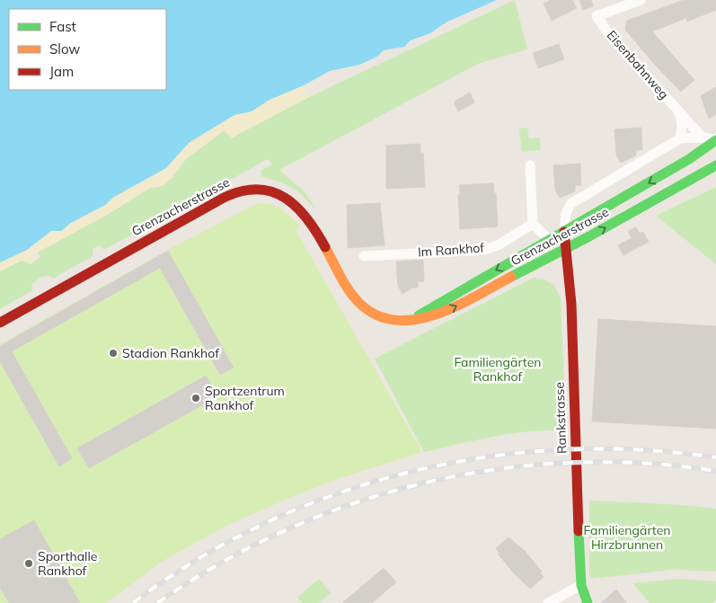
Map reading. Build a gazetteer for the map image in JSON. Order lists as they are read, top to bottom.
{
  "streets": {
    "main road": ["Grenzacherstrasse", "Rankstrasse"],
    "street": ["Eisenbahnweg", "Im Rankhof"]
  },
  "crossings": [
    ["Eisenbahnweg", "Grenzacherstrasse"],
    ["Grenzacherstrasse", "Rankstrasse"]
  ],
  "parks": ["Familiengärten Rankhof", "Familiengärten Hirzbrunnen"],
  "places": ["Stadion Rankhof", "Sportzentrum Rankhof", "Sporthalle Rankhof"],
  "legend": ["Fast", "Slow", "Jam"]
}
